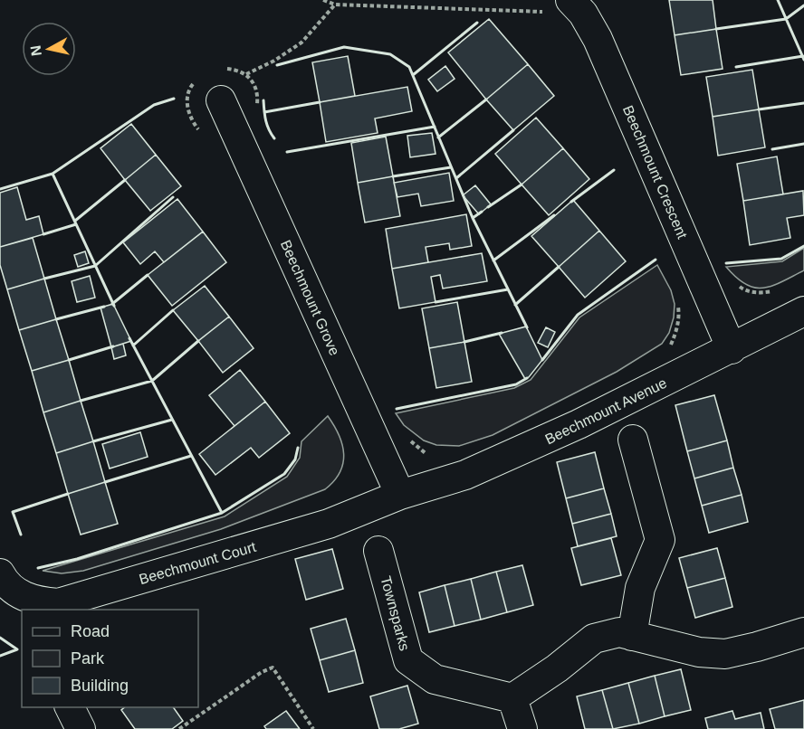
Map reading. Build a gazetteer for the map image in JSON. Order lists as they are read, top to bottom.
{
  "streets": {
    "street": [
      "Beechmount Crescent",
      "Beechmount Grove",
      "Beechmount Avenue",
      "Beechmount Court",
      "Townsparks"
    ]
  },
  "crossings": [
    ["Beechmount Crescent", "Beechmount Avenue"],
    ["Beechmount Grove", "Beechmount Avenue"],
    ["Beechmount Grove", "Beechmount Court"],
    ["Beechmount Avenue", "Beechmount Court"]
  ],
  "legend": ["Road", "Park", "Building"],
  "north": "left"
}
